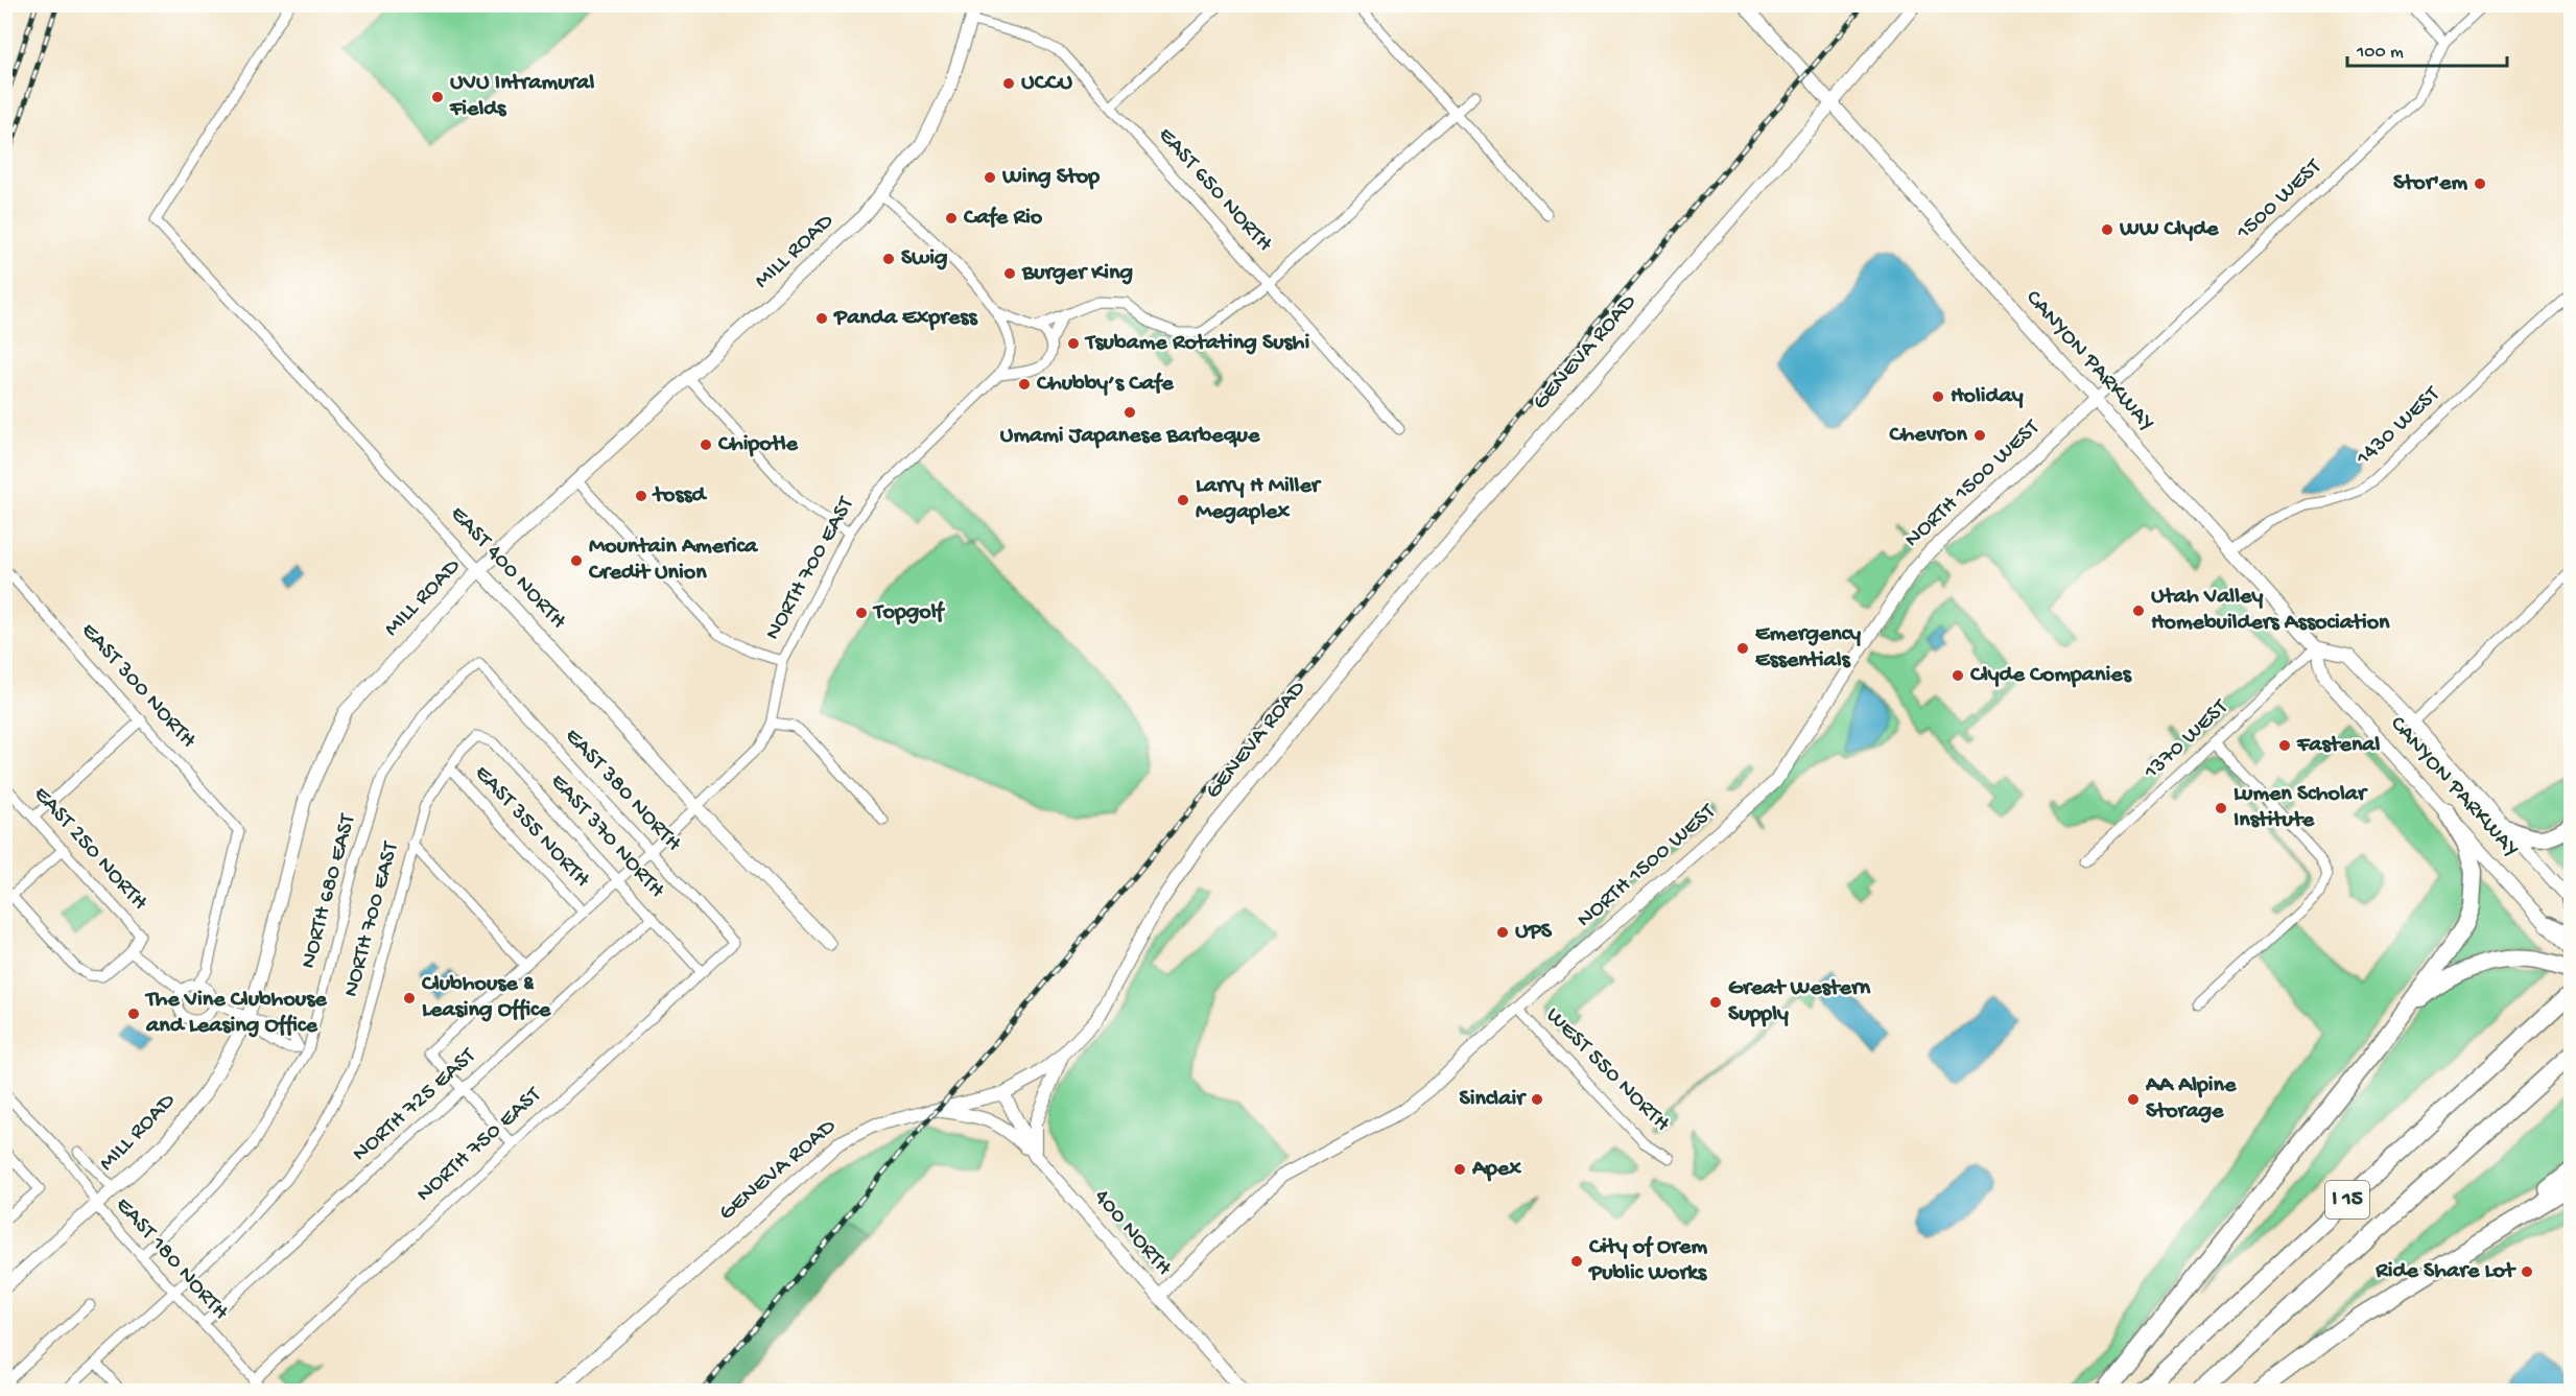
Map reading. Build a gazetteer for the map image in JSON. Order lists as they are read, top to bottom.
{
  "streets": {
    "highway": ["I 15"],
    "main road": [
      "MILL ROAD",
      "GENEVA ROAD",
      "CANYON PARKWAY",
      "NORTH 1500 WEST",
      "EAST 400 NORTH",
      "400 NORTH"
    ],
    "street": [
      "EAST 650 NORTH",
      "1500 WEST",
      "1430 WEST",
      "NORTH 700 EAST",
      "EAST 300 NORTH",
      "1370 WEST",
      "EAST 380 NORTH",
      "EAST 355 NORTH",
      "EAST 370 NORTH",
      "EAST 250 NORTH",
      "NORTH 680 EAST",
      "WEST 550 NORTH",
      "NORTH 725 EAST",
      "NORTH 750 EAST",
      "EAST 180 NORTH"
    ]
  },
  "crossings": [
    ["EAST 650 NORTH", "MILL ROAD"],
    ["1500 WEST", "CANYON PARKWAY"],
    ["1500 WEST", "NORTH 1500 WEST"],
    ["MILL ROAD", "EAST 400 NORTH"],
    ["MILL ROAD", "EAST 180 NORTH"],
    ["GENEVA ROAD", "CANYON PARKWAY"],
    ["GENEVA ROAD", "400 NORTH"],
    ["CANYON PARKWAY", "1430 WEST"],
    ["CANYON PARKWAY", "NORTH 1500 WEST"],
    ["CANYON PARKWAY", "1370 WEST"],
    ["NORTH 1500 WEST", "WEST 550 NORTH"],
    ["NORTH 1500 WEST", "400 NORTH"],
    ["EAST 400 NORTH", "NORTH 700 EAST"],
    ["NORTH 700 EAST", "EAST 380 NORTH"],
    ["NORTH 700 EAST", "EAST 355 NORTH"],
    ["NORTH 700 EAST", "EAST 370 NORTH"],
    ["NORTH 700 EAST", "NORTH 725 EAST"],
    ["NORTH 700 EAST", "EAST 180 NORTH"],
    ["EAST 380 NORTH", "NORTH 680 EAST"],
    ["EAST 380 NORTH", "NORTH 750 EAST"],
    ["EAST 370 NORTH", "NORTH 725 EAST"],
    ["EAST 370 NORTH", "NORTH 750 EAST"],
    ["NORTH 680 EAST", "EAST 180 NORTH"],
    ["NORTH 725 EAST", "EAST 180 NORTH"],
    ["NORTH 750 EAST", "EAST 180 NORTH"]
  ],
  "places": [
    "UCCU",
    "UVU Intramural Fields",
    "Wing Stop",
    "Stor'em",
    "Cafe Rio",
    "WW Clyde",
    "Swig",
    "Burger King",
    "Panda Express",
    "Tsubame Rotating Sushi",
    "Chubby’s Cafe",
    "Holiday",
    "Umami Japanese Barbeque",
    "Chevron",
    "Chipotle",
    "tossd",
    "Larry H Miller Megaplex",
    "Mountain America Credit Union",
    "Utah Valley Homebuilders Association",
    "Topgolf",
    "Emergency Essentials",
    "Clyde Companies",
    "Fastenal",
    "Lumen Scholar Institute",
    "UPS",
    "Clubhouse & Leasing Office",
    "Great Western Supply",
    "The Vine Clubhouse and Leasing Office",
    "Sinclair",
    "AA Alpine Storage",
    "Apex",
    "City of Orem Public Works",
    "Ride Share Lot"
  ],
  "scale_bar": "100 m"
}
